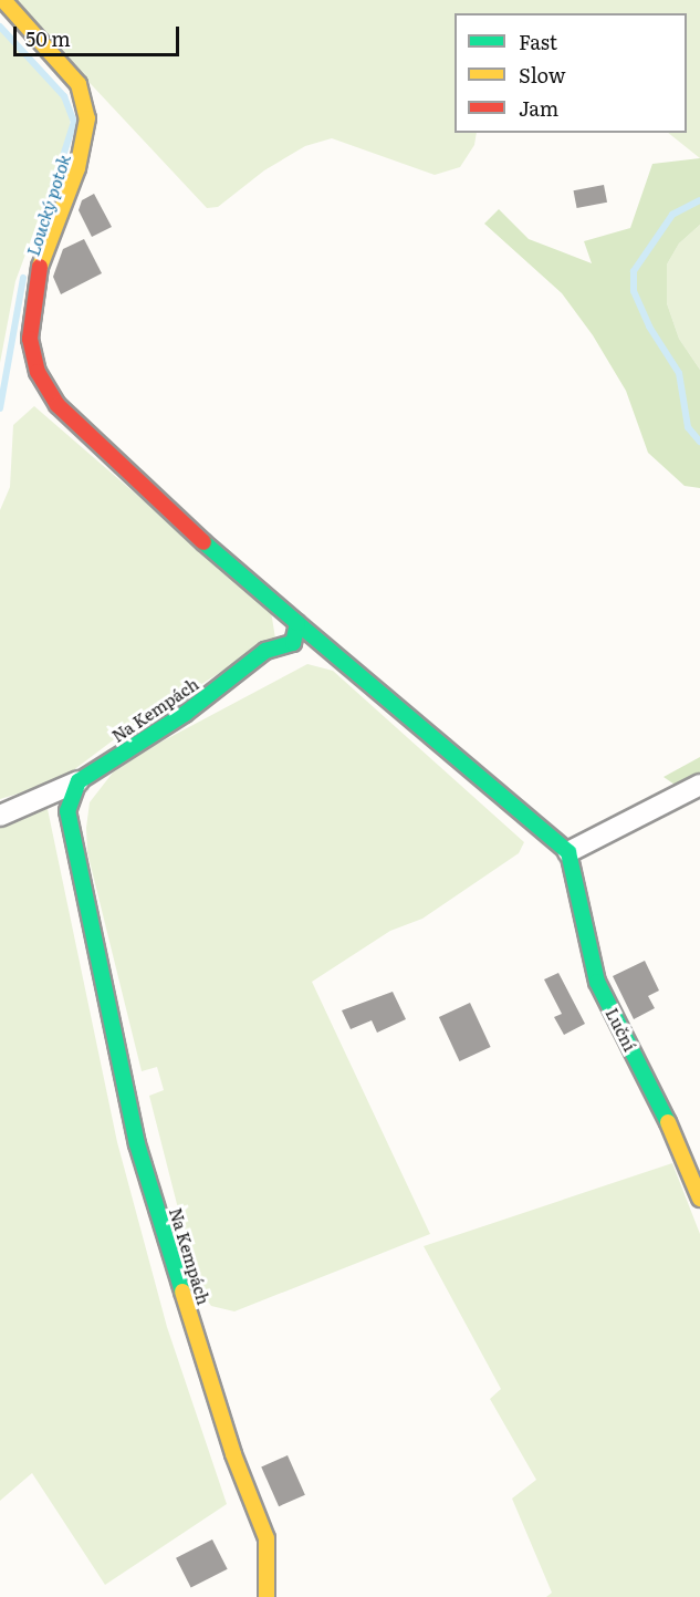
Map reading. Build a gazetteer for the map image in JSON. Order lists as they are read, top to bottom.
{
  "streets": {
    "street": ["Na Kempách", "Luční"]
  },
  "water": ["Loucký potok"],
  "legend": ["Fast", "Slow", "Jam"],
  "scale_bar": "50 m"
}
